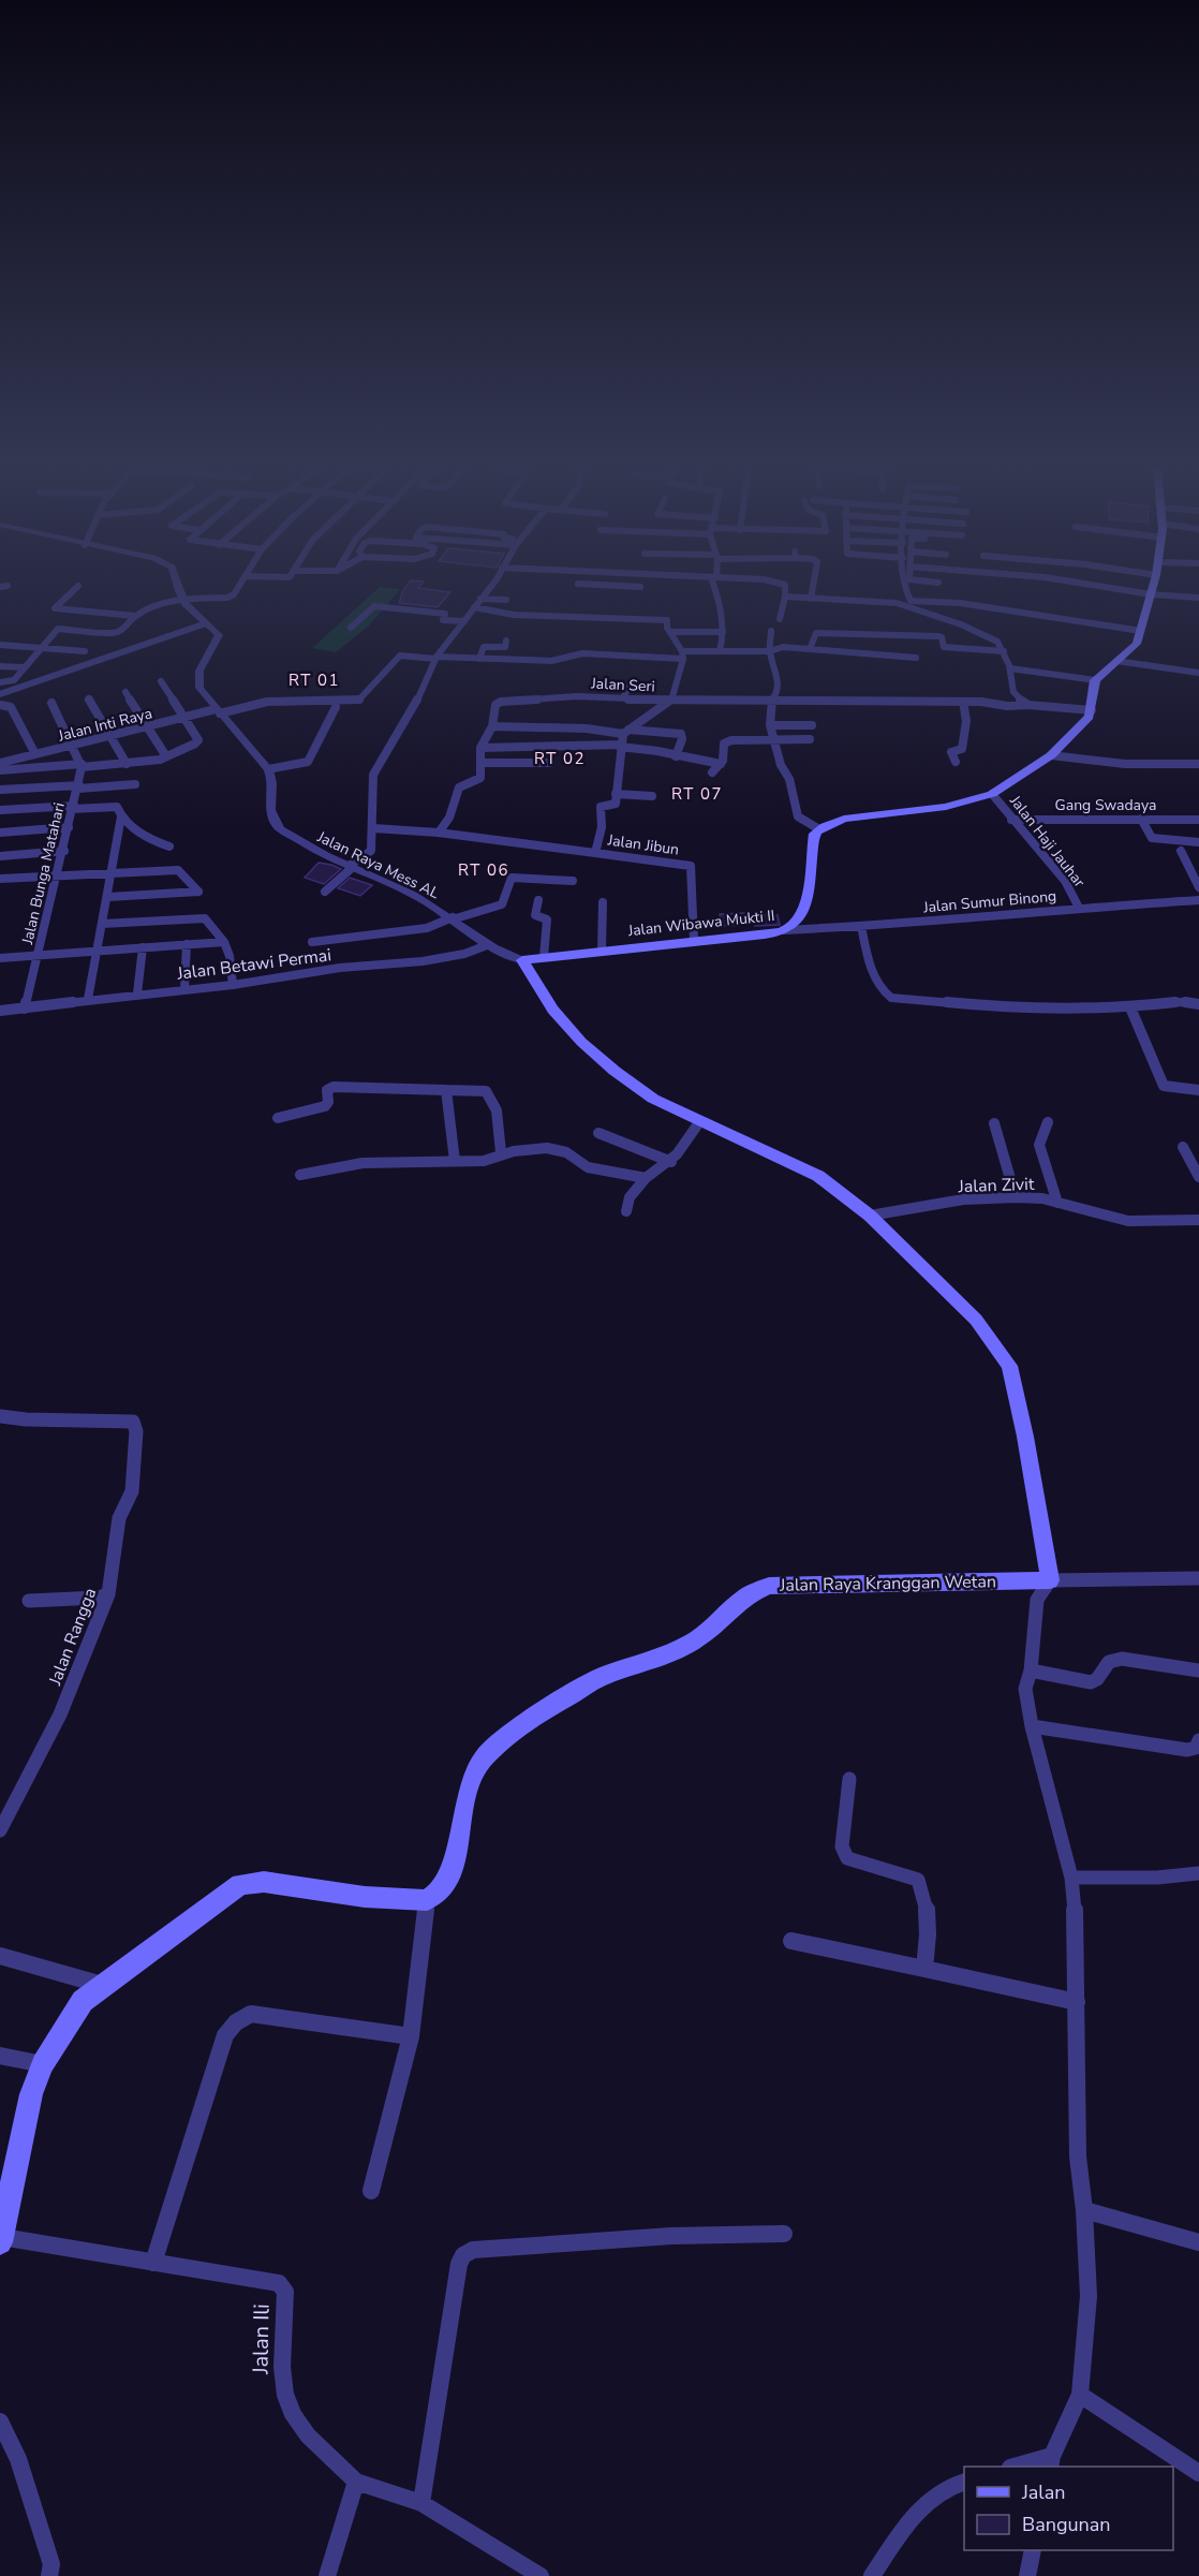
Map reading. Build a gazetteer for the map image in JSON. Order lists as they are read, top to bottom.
{
  "streets": {
    "main road": ["Jalan Wibawa Mukti II", "Jalan Raya Kranggan Wetan"],
    "street": [
      "Jalan Seri",
      "Jalan Inti Raya",
      "Gang Swadaya",
      "Jalan Haji Jauhar",
      "Jalan Jibun",
      "Jalan Raya Mess AL",
      "Jalan Bunga Matahari",
      "Jalan Sumur Binong",
      "Jalan Betawi Permai",
      "Jalan Zivit",
      "Jalan Rangga",
      "Jalan Ili"
    ]
  },
  "crossings": [
    ["Gang Swadaya", "Jalan Haji Jauhar"],
    ["Jalan Haji Jauhar", "Jalan Sumur Binong"],
    ["Jalan Jibun", "Jalan Wibawa Mukti II"],
    ["Jalan Raya Mess AL", "Jalan Wibawa Mukti II"],
    ["Jalan Raya Mess AL", "Jalan Betawi Permai"],
    ["Jalan Bunga Matahari", "Jalan Betawi Permai"],
    ["Jalan Sumur Binong", "Jalan Wibawa Mukti II"]
  ],
  "districts": [
    "RT 01",
    "RT 02",
    "RT 07",
    "RT 06"
  ],
  "legend": ["Jalan", "Bangunan"]
}
